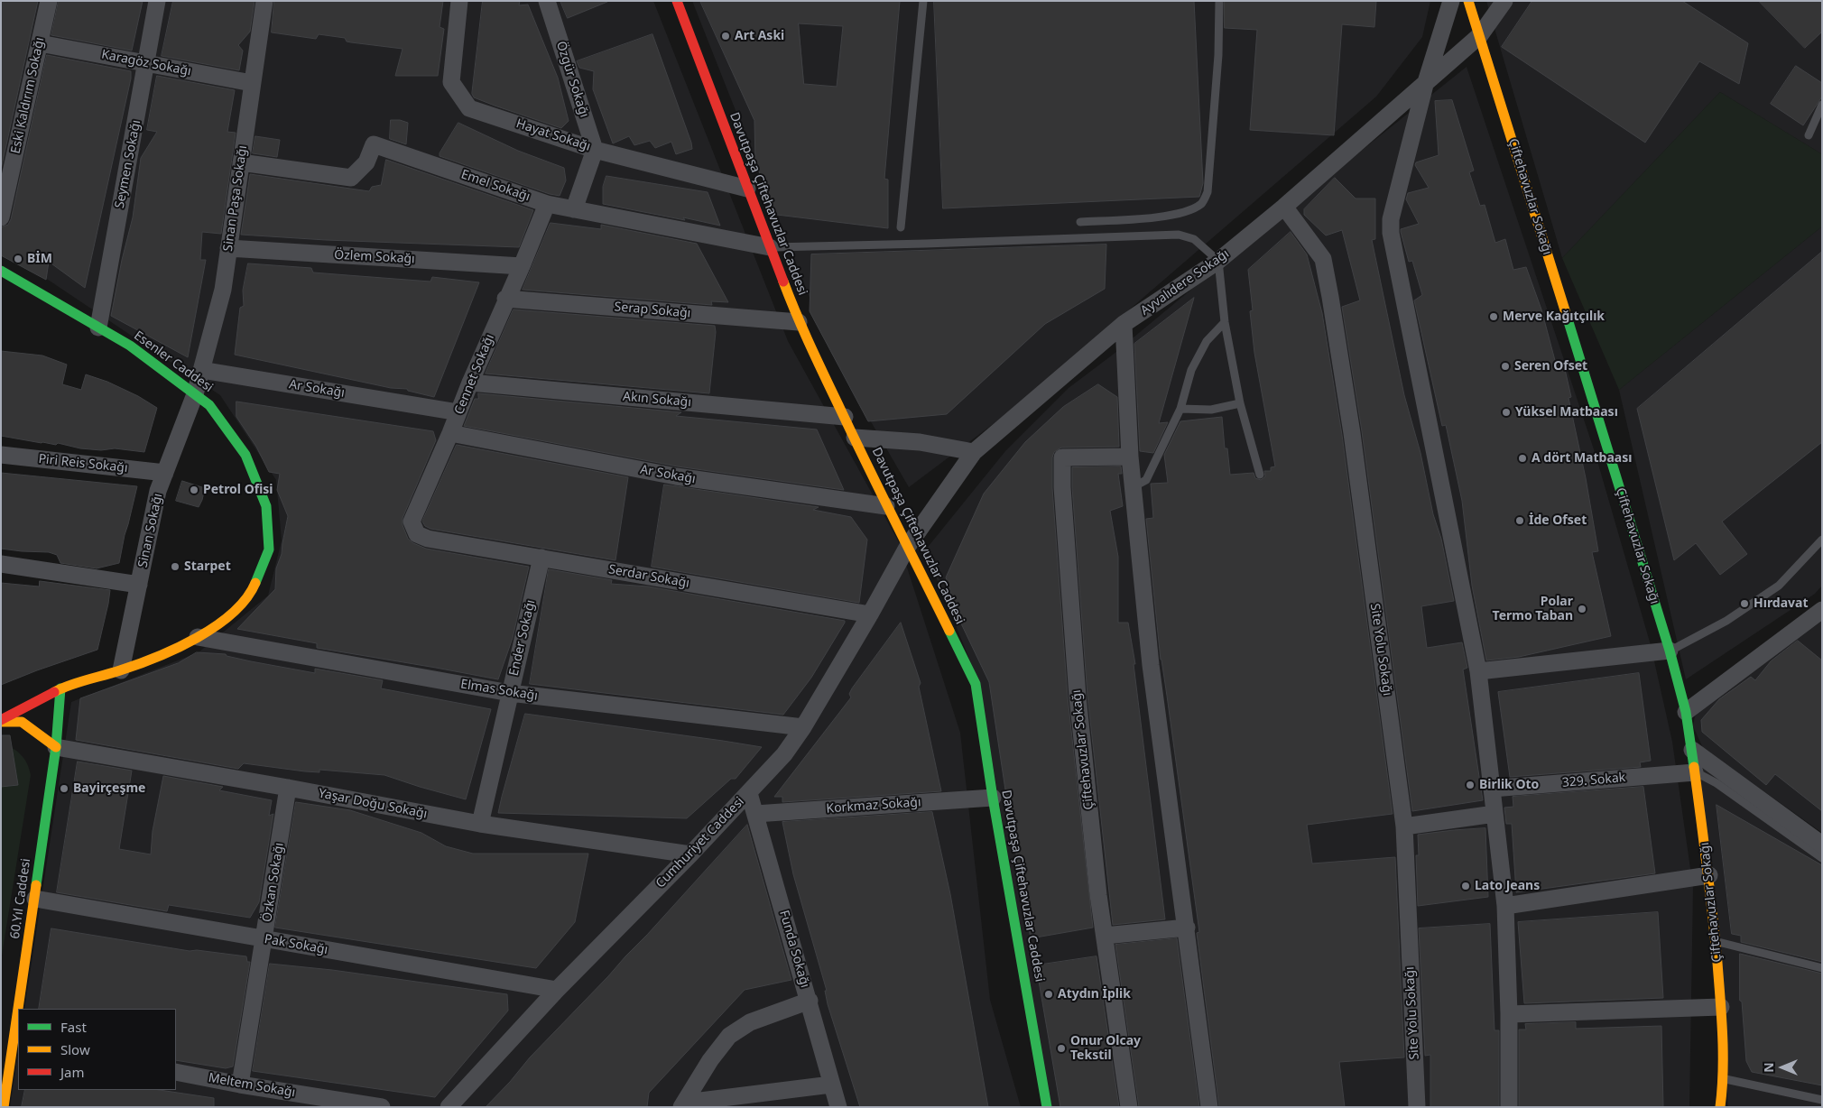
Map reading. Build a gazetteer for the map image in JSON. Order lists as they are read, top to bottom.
{
  "streets": {
    "main road": [
      "Çiftehavuzlar Sokağı",
      "Davutpaşa Çiftehavuzlar Caddesi",
      "Esenler Caddesi",
      "60.Yıl Caddesi"
    ],
    "street": [
      "Karagöz Sokağı",
      "Özgür Sokağı",
      "Eski Kaldırım Sokağı",
      "Hayat Sokağı",
      "Seymen Sokağı",
      "Emel Sokağı",
      "Sinan Paşa Sokağı",
      "Özlem Sokağı",
      "Ayvalıdere Sokağı",
      "Serap Sokağı",
      "Cennet Sokağı",
      "Ar Sokağı",
      "Akın Sokağı",
      "Piri Reis Sokağı",
      "Sinan Sokağı",
      "Serdar Sokağı",
      "Ender Sokağı",
      "Site Yolu Sokağı",
      "Elmas Sokağı",
      "329. Sokak",
      "Yaşar Doğu Sokağı",
      "Korkmaz Sokağı",
      "Cumhuriyet Caddesi",
      "Özkan Sokağı",
      "Pak Sokağı",
      "Funda Sokağı",
      "Meltem Sokağı"
    ]
  },
  "crossings": [
    ["Karagöz Sokağı", "Eski Kaldırım Sokağı"],
    ["Karagöz Sokağı", "Seymen Sokağı"],
    ["Karagöz Sokağı", "Sinan Paşa Sokağı"],
    ["Özgür Sokağı", "Hayat Sokağı"],
    ["Hayat Sokağı", "Davutpaşa Çiftehavuzlar Caddesi"],
    ["Seymen Sokağı", "Esenler Caddesi"],
    ["Emel Sokağı", "Sinan Paşa Sokağı"],
    ["Emel Sokağı", "Davutpaşa Çiftehavuzlar Caddesi"],
    ["Emel Sokağı", "Cennet Sokağı"],
    ["Çiftehavuzlar Sokağı", "Ayvalıdere Sokağı"],
    ["Çiftehavuzlar Sokağı", "329. Sokak"],
    ["Sinan Paşa Sokağı", "Özlem Sokağı"],
    ["Sinan Paşa Sokağı", "Esenler Caddesi"],
    ["Sinan Paşa Sokağı", "Ar Sokağı"],
    ["Sinan Paşa Sokağı", "Sinan Sokağı"],
    ["Davutpaşa Çiftehavuzlar Caddesi", "Ayvalıdere Sokağı"],
    ["Davutpaşa Çiftehavuzlar Caddesi", "Serap Sokağı"],
    ["Davutpaşa Çiftehavuzlar Caddesi", "Ar Sokağı"],
    ["Davutpaşa Çiftehavuzlar Caddesi", "Akın Sokağı"],
    ["Davutpaşa Çiftehavuzlar Caddesi", "Korkmaz Sokağı"],
    ["Davutpaşa Çiftehavuzlar Caddesi", "Cumhuriyet Caddesi"],
    ["Özlem Sokağı", "Cennet Sokağı"],
    ["Ayvalıdere Sokağı", "Site Yolu Sokağı"],
    ["Ayvalıdere Sokağı", "Cumhuriyet Caddesi"],
    ["Serap Sokağı", "Cennet Sokağı"],
    ["Esenler Caddesi", "Sinan Sokağı"],
    ["Esenler Caddesi", "Elmas Sokağı"],
    ["Esenler Caddesi", "60.Yıl Caddesi"],
    ["Cennet Sokağı", "Ar Sokağı"],
    ["Cennet Sokağı", "Akın Sokağı"],
    ["Cennet Sokağı", "Serdar Sokağı"],
    ["Piri Reis Sokağı", "Sinan Sokağı"],
    ["Serdar Sokağı", "Ender Sokağı"],
    ["Serdar Sokağı", "Cumhuriyet Caddesi"],
    ["Ender Sokağı", "Elmas Sokağı"],
    ["Ender Sokağı", "Yaşar Doğu Sokağı"],
    ["Elmas Sokağı", "Cumhuriyet Caddesi"],
    ["Yaşar Doğu Sokağı", "Cumhuriyet Caddesi"],
    ["Yaşar Doğu Sokağı", "Özkan Sokağı"],
    ["Yaşar Doğu Sokağı", "60.Yıl Caddesi"],
    ["Korkmaz Sokağı", "Funda Sokağı"],
    ["Cumhuriyet Caddesi", "Pak Sokağı"],
    ["Cumhuriyet Caddesi", "Funda Sokağı"],
    ["Özkan Sokağı", "Pak Sokağı"],
    ["Özkan Sokağı", "Meltem Sokağı"],
    ["60.Yıl Caddesi", "Pak Sokağı"]
  ],
  "places": [
    "Art Aski",
    "BİM",
    "Merve Kağıtçılık",
    "Seren Ofset",
    "Yüksel Matbaası",
    "A dört Matbaası",
    "Petrol Ofisi",
    "İde Ofset",
    "Starpet",
    "Hırdavat",
    "Polar Termo Taban",
    "Birlik Oto",
    "Bayirçeşme",
    "Lato Jeans",
    "Atydın İplik",
    "Onur Olcay Tekstil"
  ],
  "legend": ["Fast", "Slow", "Jam"],
  "north": "left"
}
